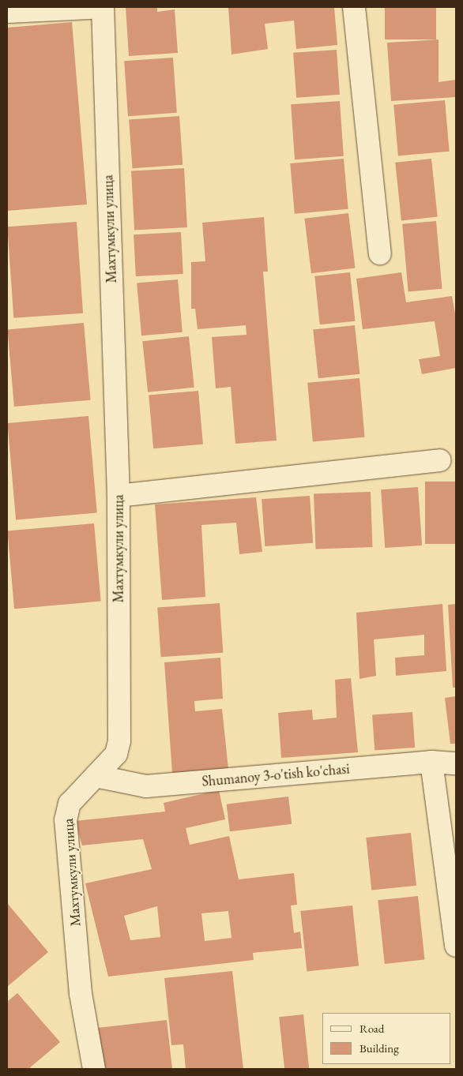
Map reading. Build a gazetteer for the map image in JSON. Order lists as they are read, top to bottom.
{
  "streets": {
    "street": ["Махтумкули улица", "Shumanoy 3-o'tish ko'chasi"]
  },
  "crossings": [
    ["Махтумкули улица", "Shumanoy 3-o'tish ko'chasi"]
  ],
  "legend": ["Road", "Building"]
}
